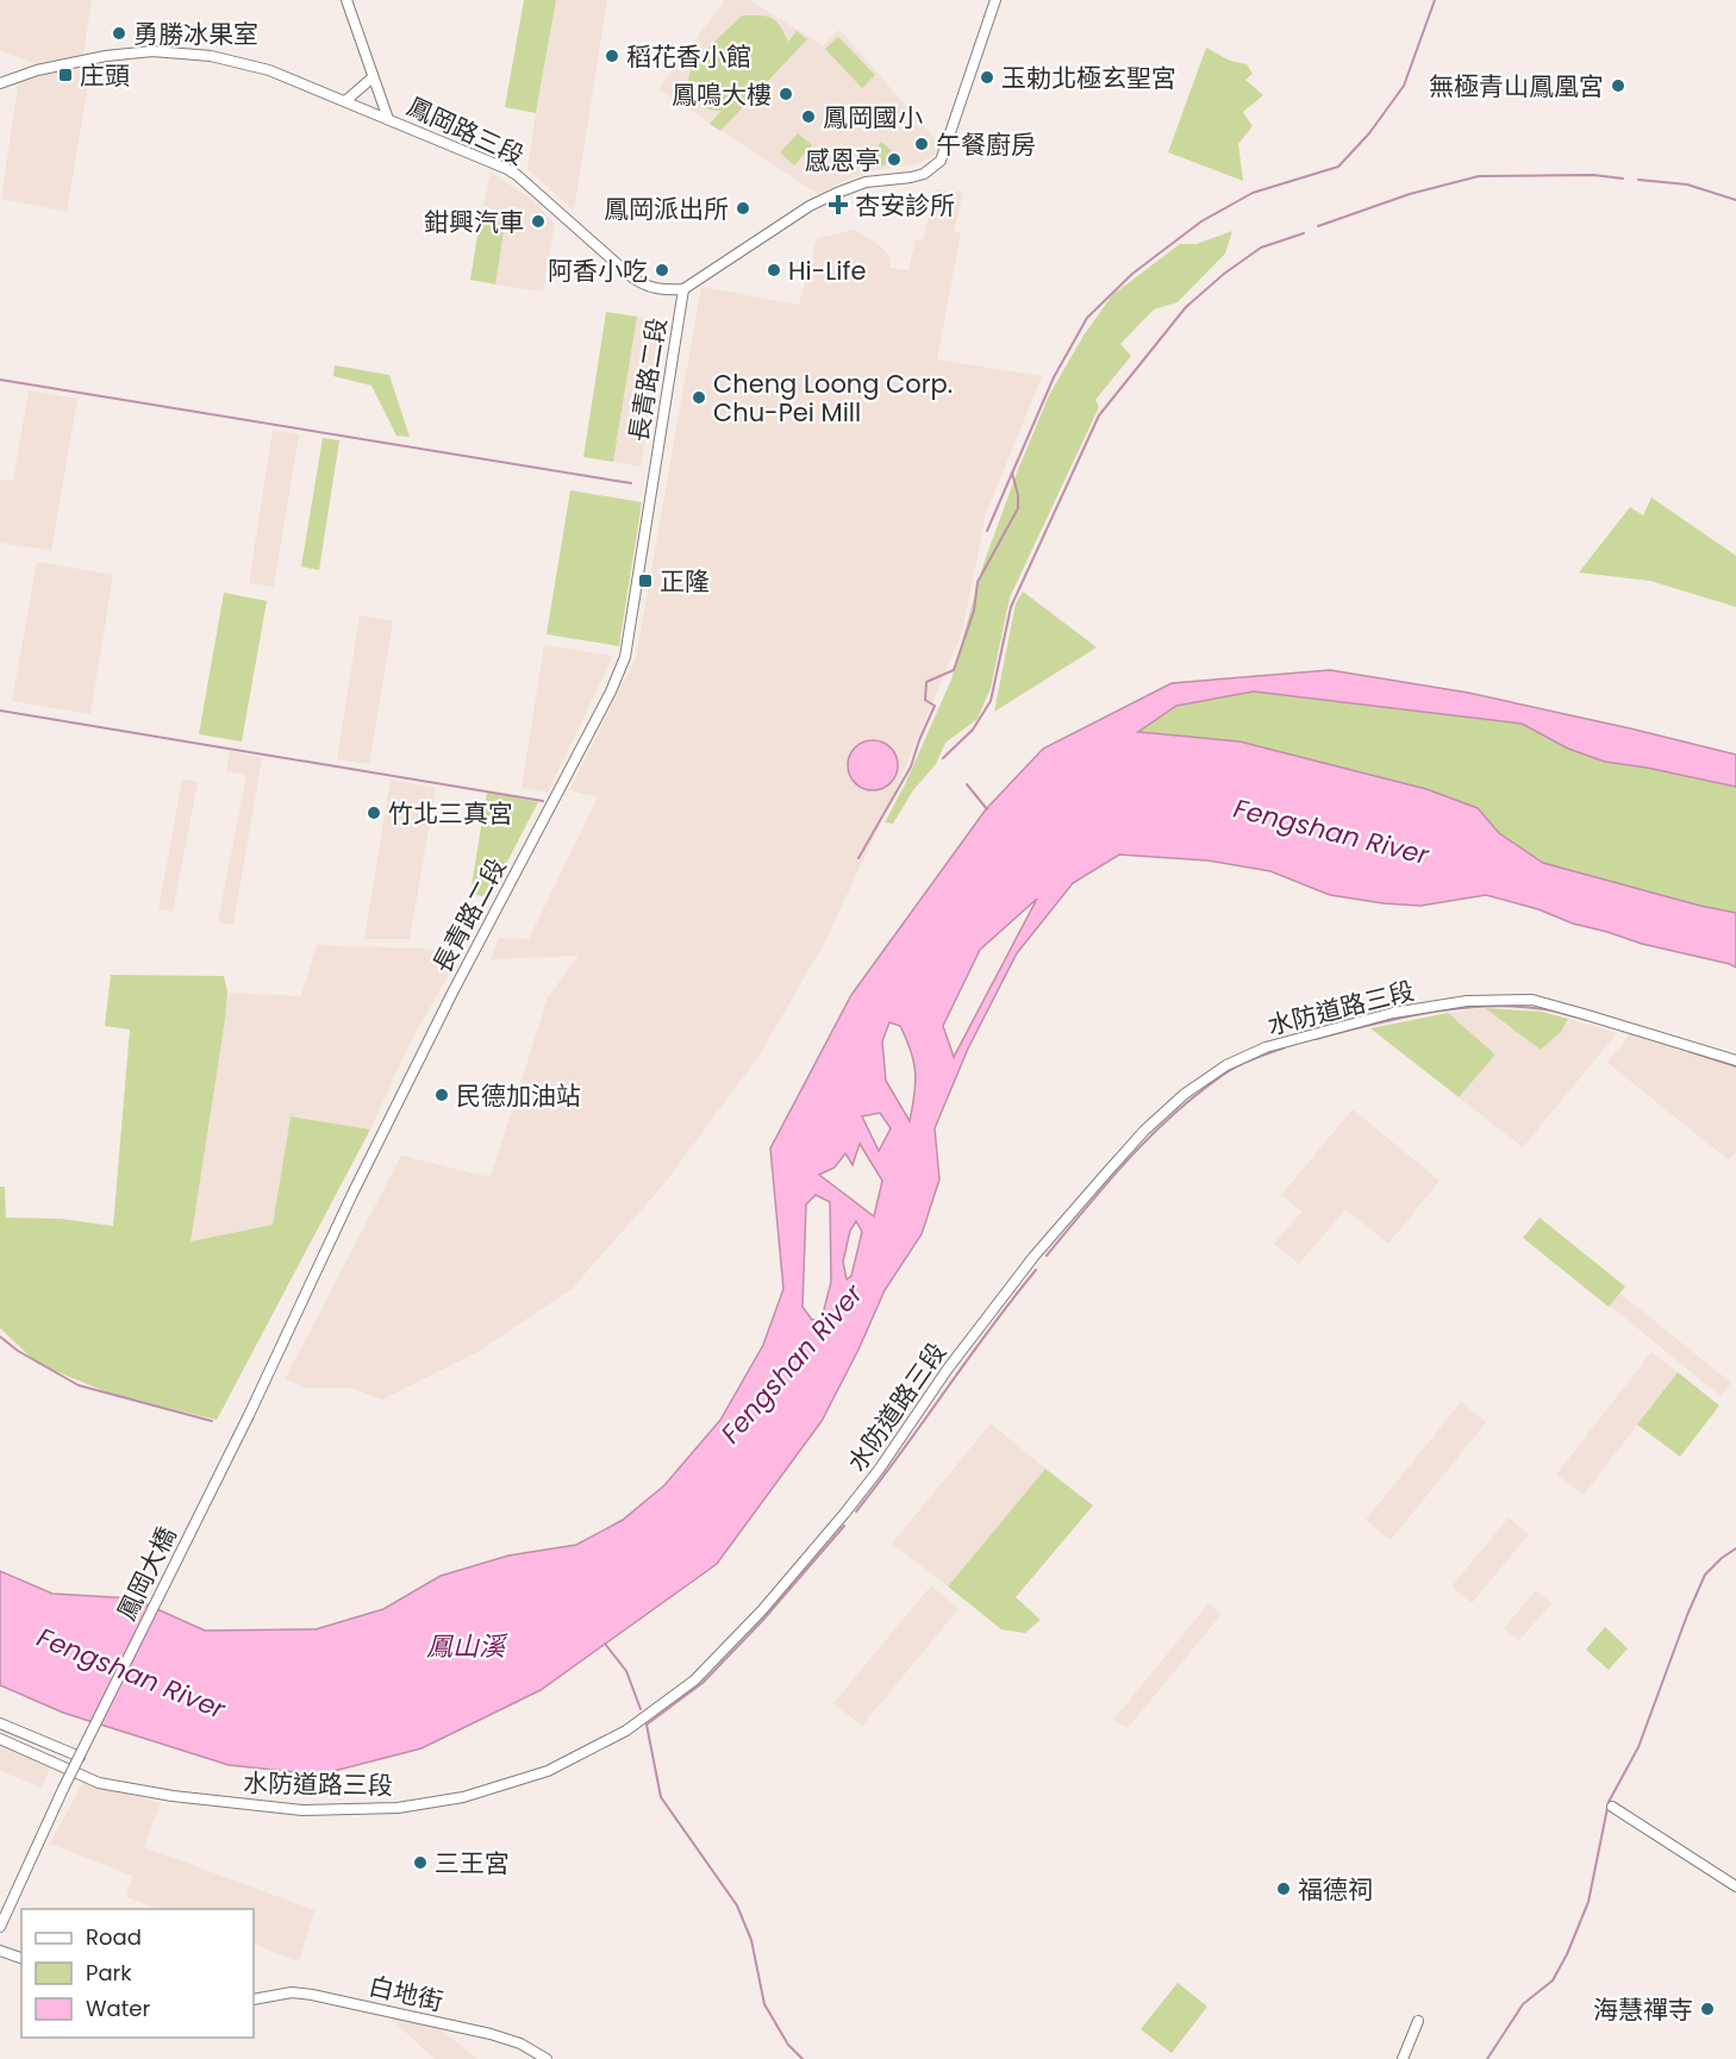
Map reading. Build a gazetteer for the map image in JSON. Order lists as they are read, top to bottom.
{
  "streets": {
    "street": [
      "鳳岡路三段",
      "長青路二段",
      "水防道路三段",
      "鳳岡大橋",
      "白地街"
    ]
  },
  "crossings": [
    ["鳳岡路三段", "長青路二段"],
    ["長青路二段", "鳳岡大橋"]
  ],
  "water": ["Fengshan River", "鳳山溪"],
  "places": {
    "other": [
      "勇勝冰果室",
      "稻花香小館",
      "玉勅北極玄聖宮",
      "無極青山鳳凰宮",
      "鳳鳴大樓",
      "鳳岡國小",
      "午餐廚房",
      "感恩亭",
      "鳳岡派出所",
      "鉗興汽車",
      "阿香小吃",
      "Hi-Life",
      "Cheng Loong Corp. Chu-Pei Mill",
      "竹北三真宮",
      "民德加油站",
      "三王宮",
      "福德祠",
      "海慧禪寺"
    ],
    "transit": ["庄頭", "正隆"],
    "health": ["杏安診所"]
  },
  "legend": ["Road", "Park", "Water"]
}
